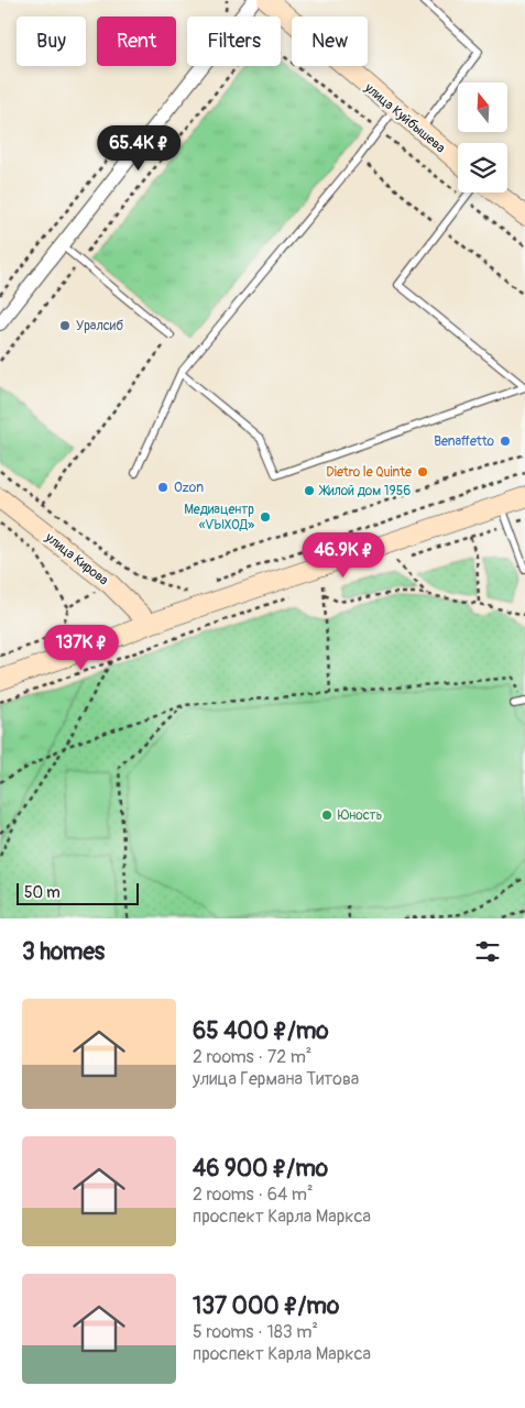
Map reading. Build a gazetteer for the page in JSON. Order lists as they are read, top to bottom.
{
  "streets": {
    "main road": ["улица Куйбышева", "улица Кирова"]
  },
  "places": [
    "Уралсиб",
    "Benaffetto",
    "Dietro le Quinte",
    "Ozon",
    "Жилой дом 1956",
    "Медиацентр «ѴЫХОД»",
    "Юность"
  ],
  "scale_bar": "50 m",
  "north": "top",
  "page": {
    "chip": [
      "Buy",
      "Rent",
      "Filters",
      "New"
    ],
    "price": ["65.4K ₽", "46.9K ₽", "137K ₽"],
    "scale": "50 m",
    "heading": "3 homes",
    "list": [
      {
        "name": "65 400 ₽/mo",
        "note": "2 rooms · 72 m² · улица Германа Титова"
      },
      {
        "name": "46 900 ₽/mo",
        "note": "2 rooms · 64 m² · проспект Карла Маркса"
      },
      {
        "name": "137 000 ₽/mo",
        "note": "5 rooms · 183 m² · проспект Карла Маркса"
      }
    ]
  }
}
